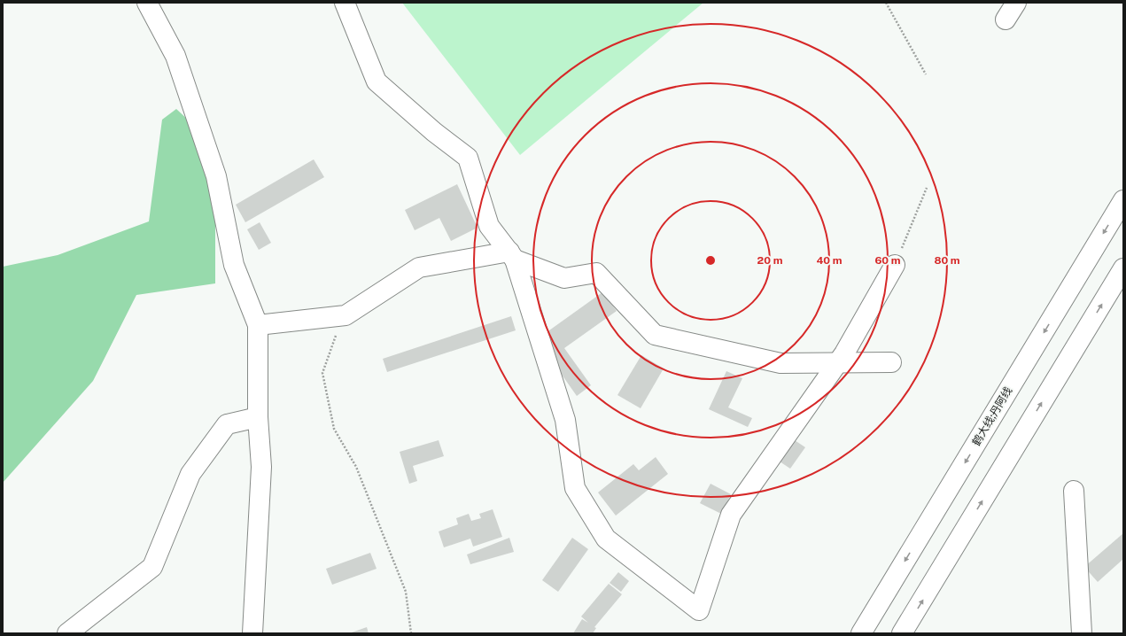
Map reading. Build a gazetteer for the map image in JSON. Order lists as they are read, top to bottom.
{
  "streets": {
    "main road": ["鹤大线;丹阿线"]
  },
  "rings": [
    "20 m",
    "40 m",
    "60 m",
    "80 m"
  ]
}
